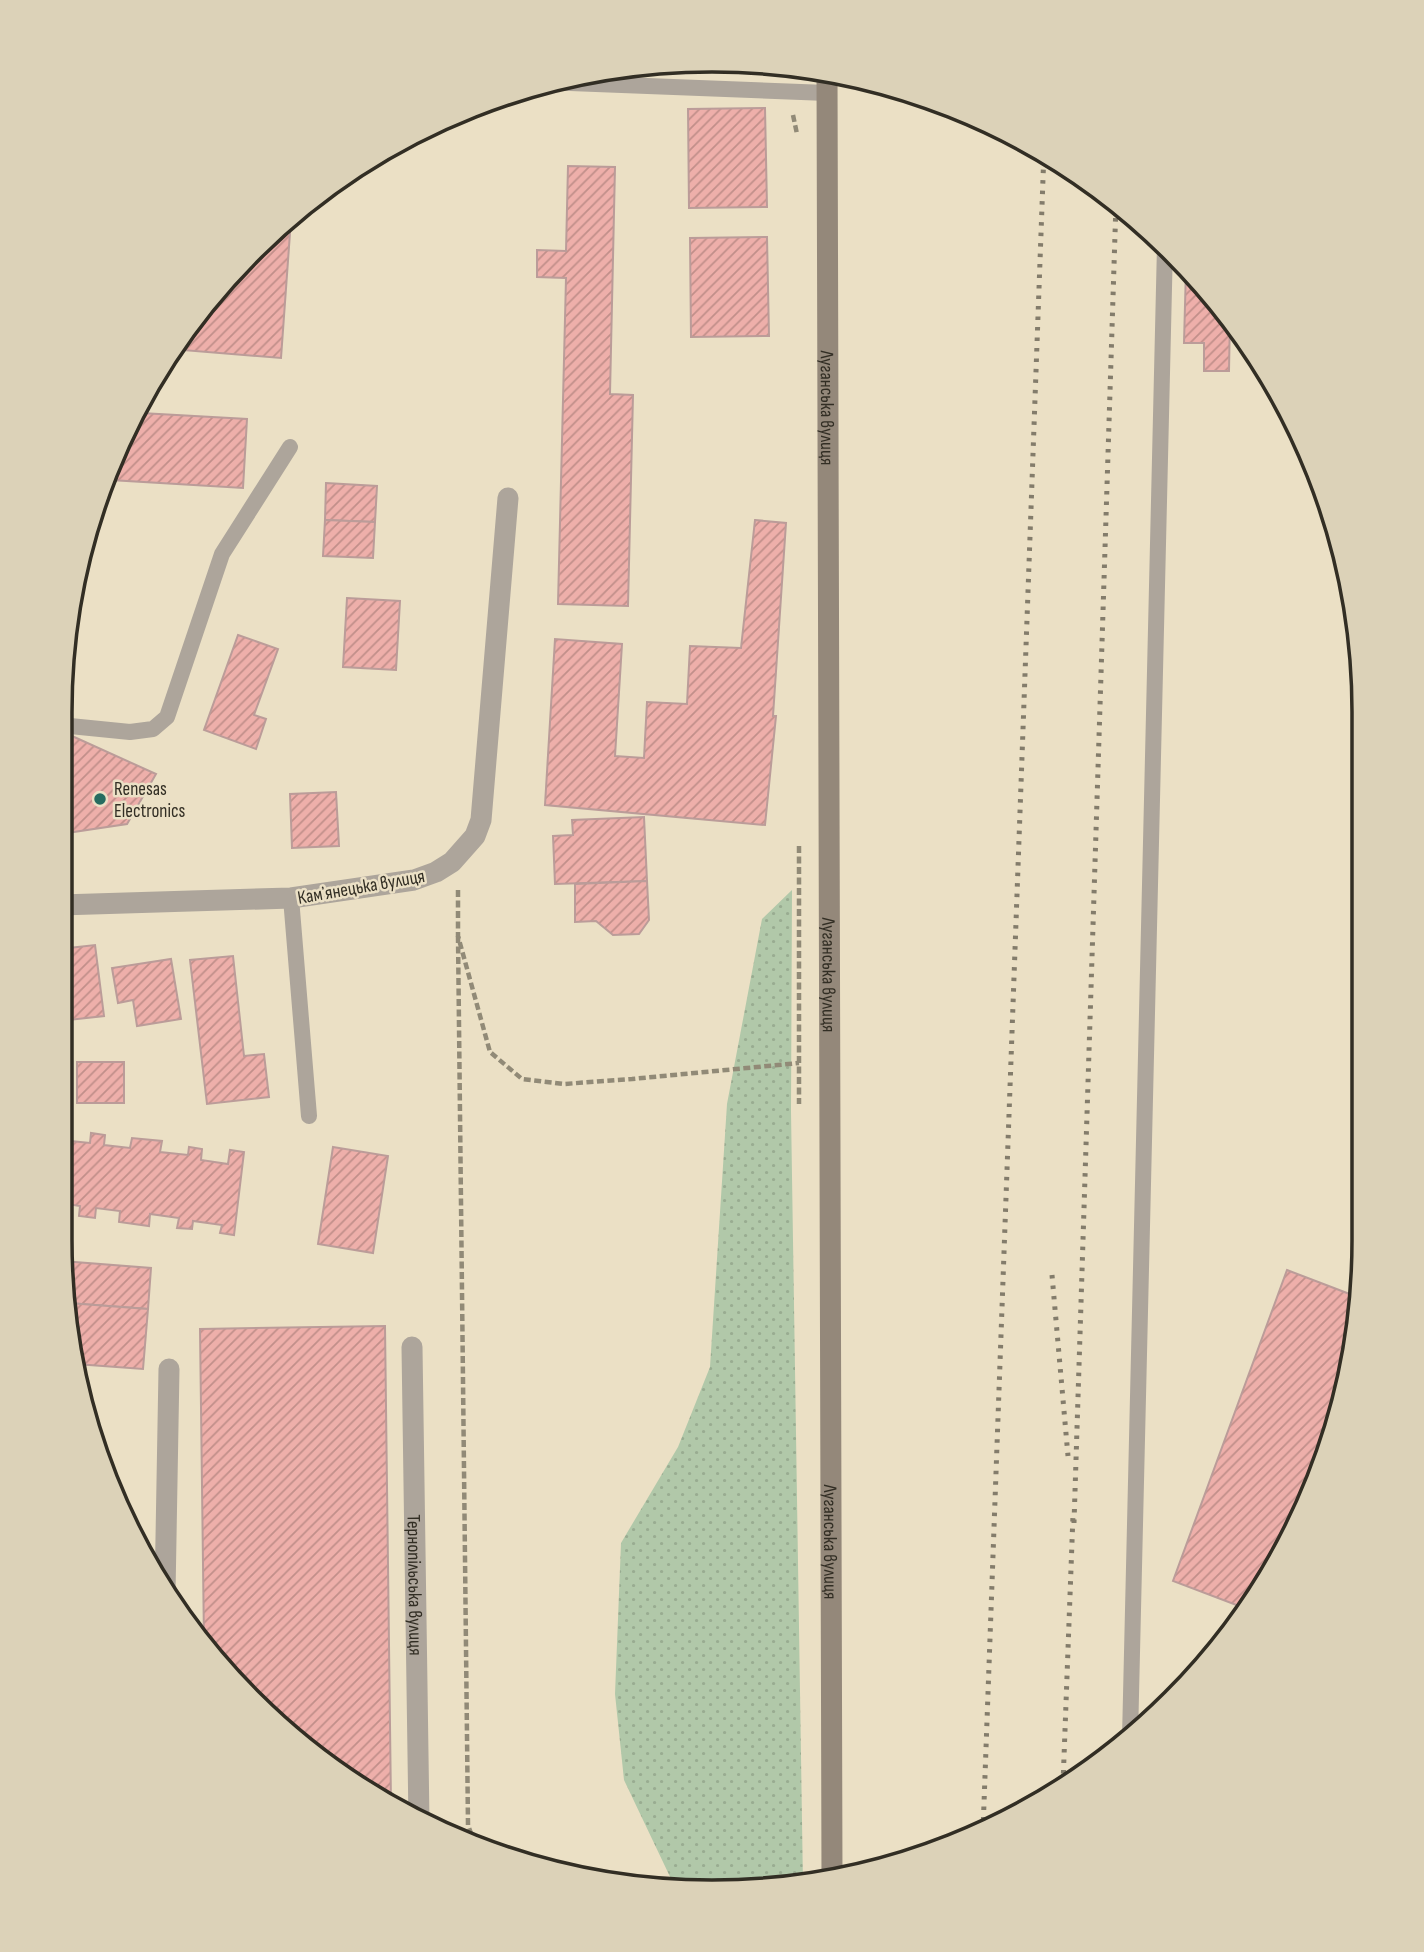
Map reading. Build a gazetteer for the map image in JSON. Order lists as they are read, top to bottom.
{
  "streets": {
    "main road": ["Луганська вулиця"],
    "street": ["Камʼянецька вулиця", "Тернопільська вулиця"]
  },
  "places": ["Renesas Electronics"]
}
